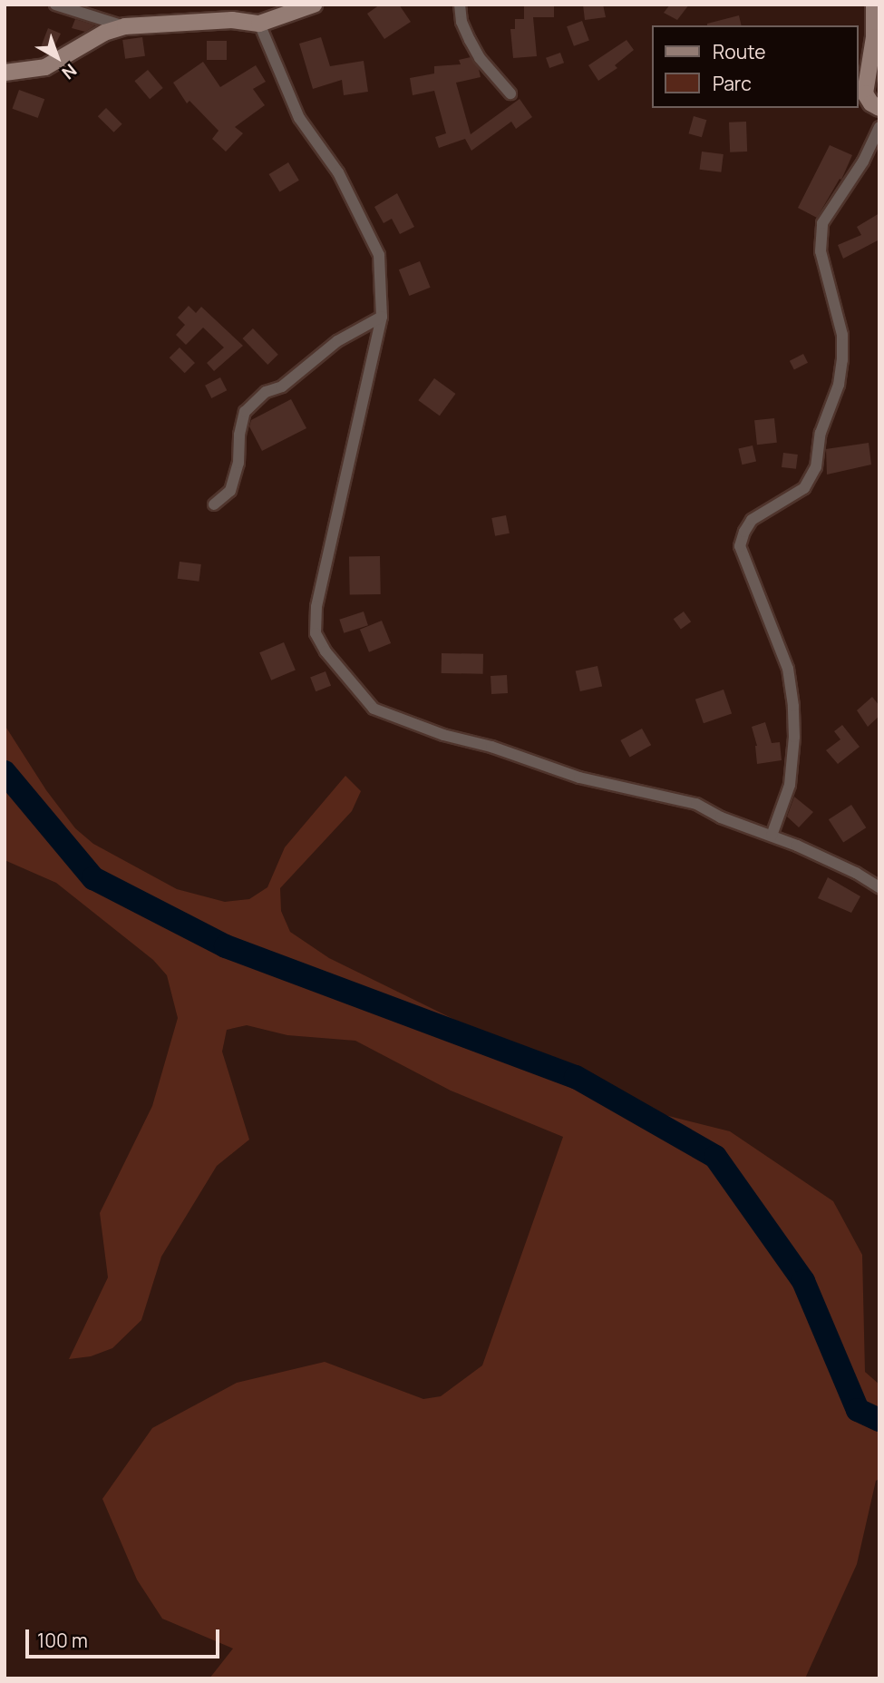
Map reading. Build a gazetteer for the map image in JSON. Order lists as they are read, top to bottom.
{
  "legend": ["Route", "Parc"],
  "scale_bar": "100 m",
  "north": "bottom right"
}
